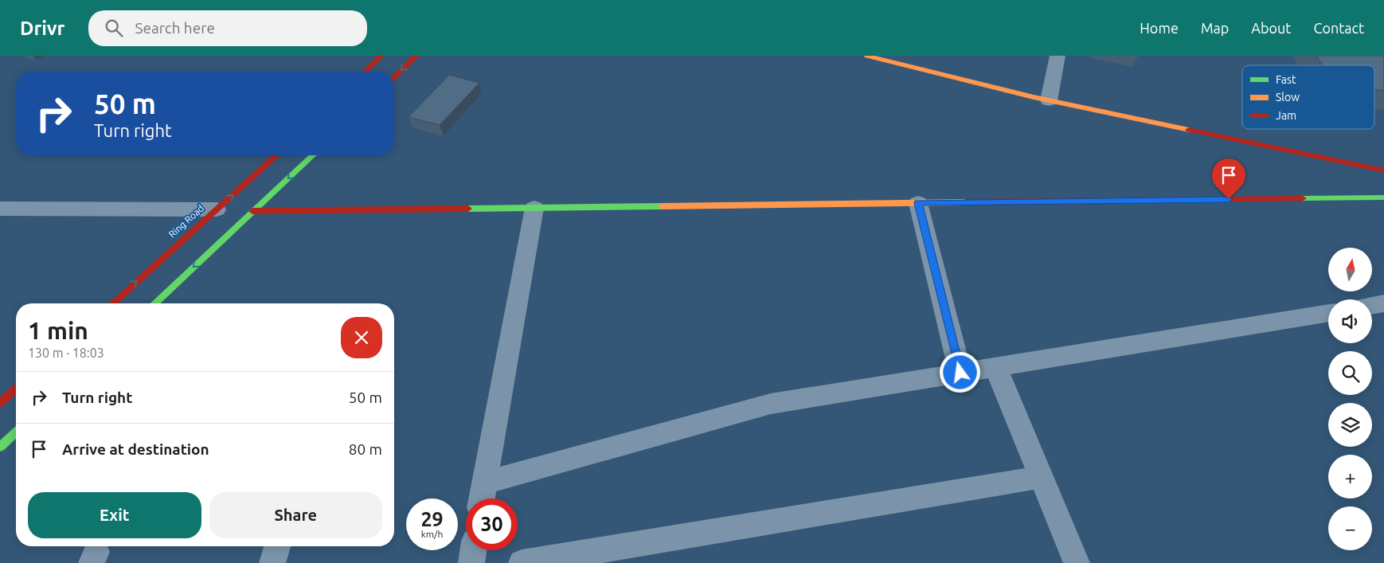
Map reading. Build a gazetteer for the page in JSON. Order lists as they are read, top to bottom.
{
  "streets": {
    "main road": ["Ring Road"]
  },
  "legend": ["Fast", "Slow", "Jam"],
  "north": "top",
  "page": {
    "header": "Drivr",
    "search": "Search here",
    "nav": [
      "Home",
      "Map",
      "About",
      "Contact"
    ],
    "turn": ["50 m", "Turn right"],
    "map_buttons": ["+", "−"],
    "heading": ["1 min", "130 m · 18:03"],
    "list": [
      {
        "name": "Turn right",
        "value": "50 m"
      },
      {
        "name": "Arrive at destination",
        "value": "80 m"
      }
    ],
    "buttons": ["Exit", "Share"],
    "speed": "29 km/h",
    "limit": "30"
  }
}
